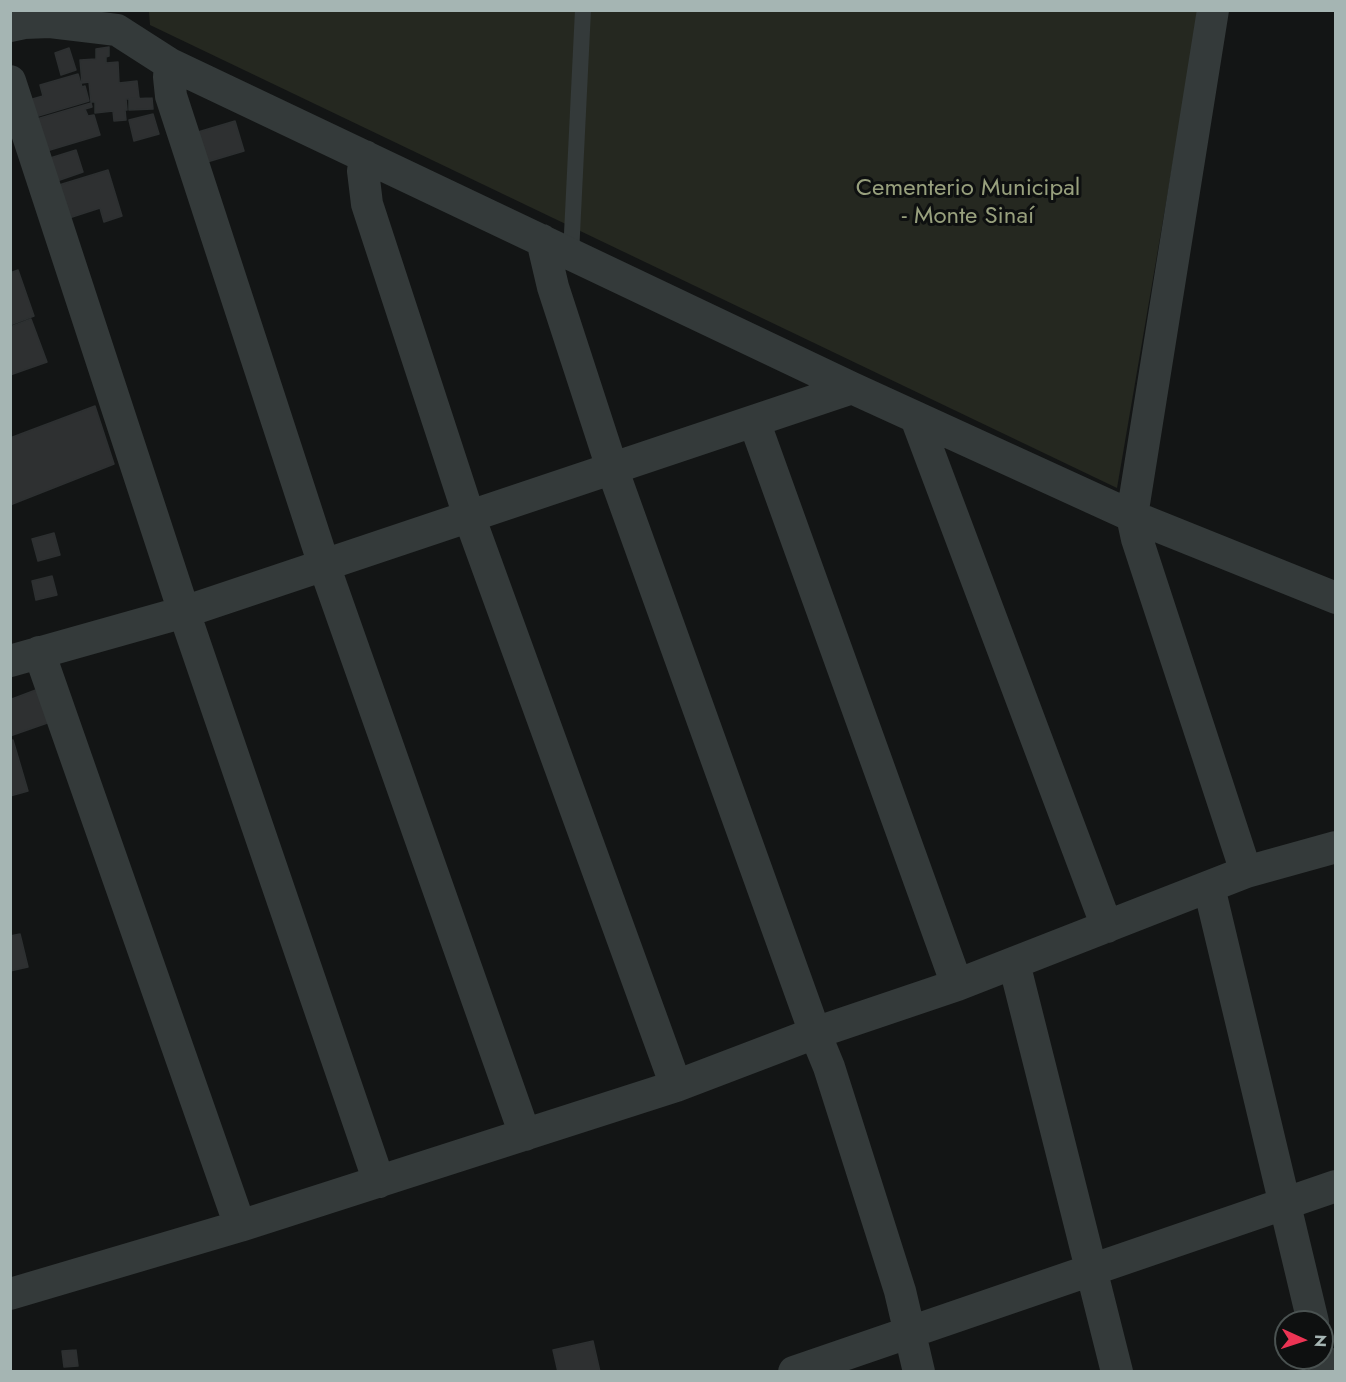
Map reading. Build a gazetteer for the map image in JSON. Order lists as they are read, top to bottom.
{
  "parks": ["Cementerio Municipal - Monte Sinaí"],
  "north": "right"
}
